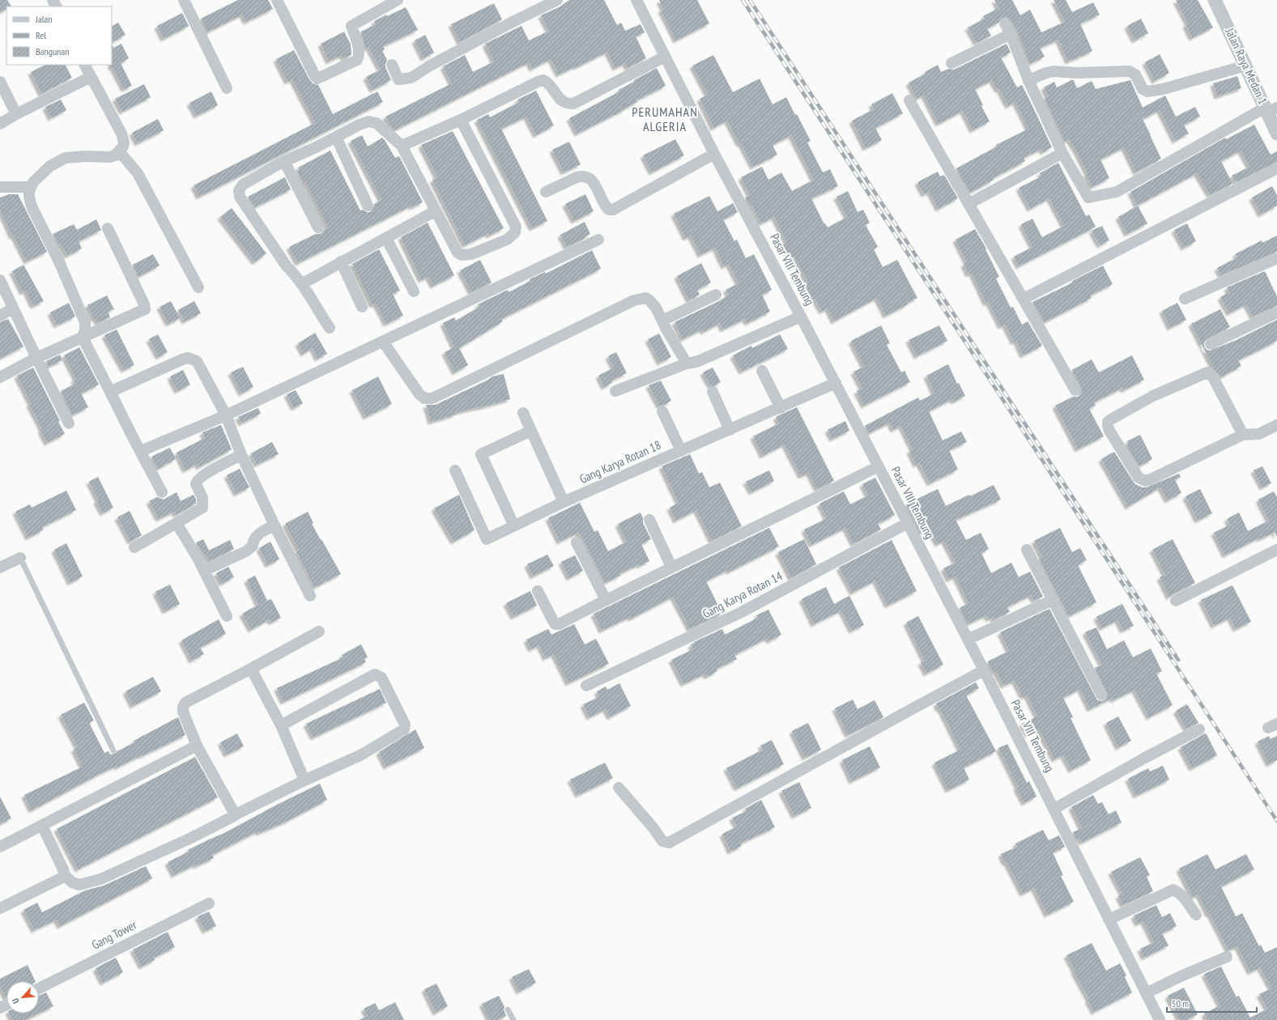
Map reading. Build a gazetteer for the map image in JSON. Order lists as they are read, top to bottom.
{
  "streets": {
    "street": [
      "Jalan Raya Medan 1",
      "Pasar VIII Tembung",
      "Gang Karya Rotan 18",
      "Gang Karya Rotan 14",
      "Gang Tower"
    ]
  },
  "crossings": [
    ["Pasar VIII Tembung", "Gang Karya Rotan 18"],
    ["Pasar VIII Tembung", "Gang Karya Rotan 14"]
  ],
  "districts": ["PERUMAHAN ALGERIA"],
  "legend": ["Jalan", "Rel", "Bangunan"],
  "scale_bar": "50 m",
  "north": "bottom left"
}
